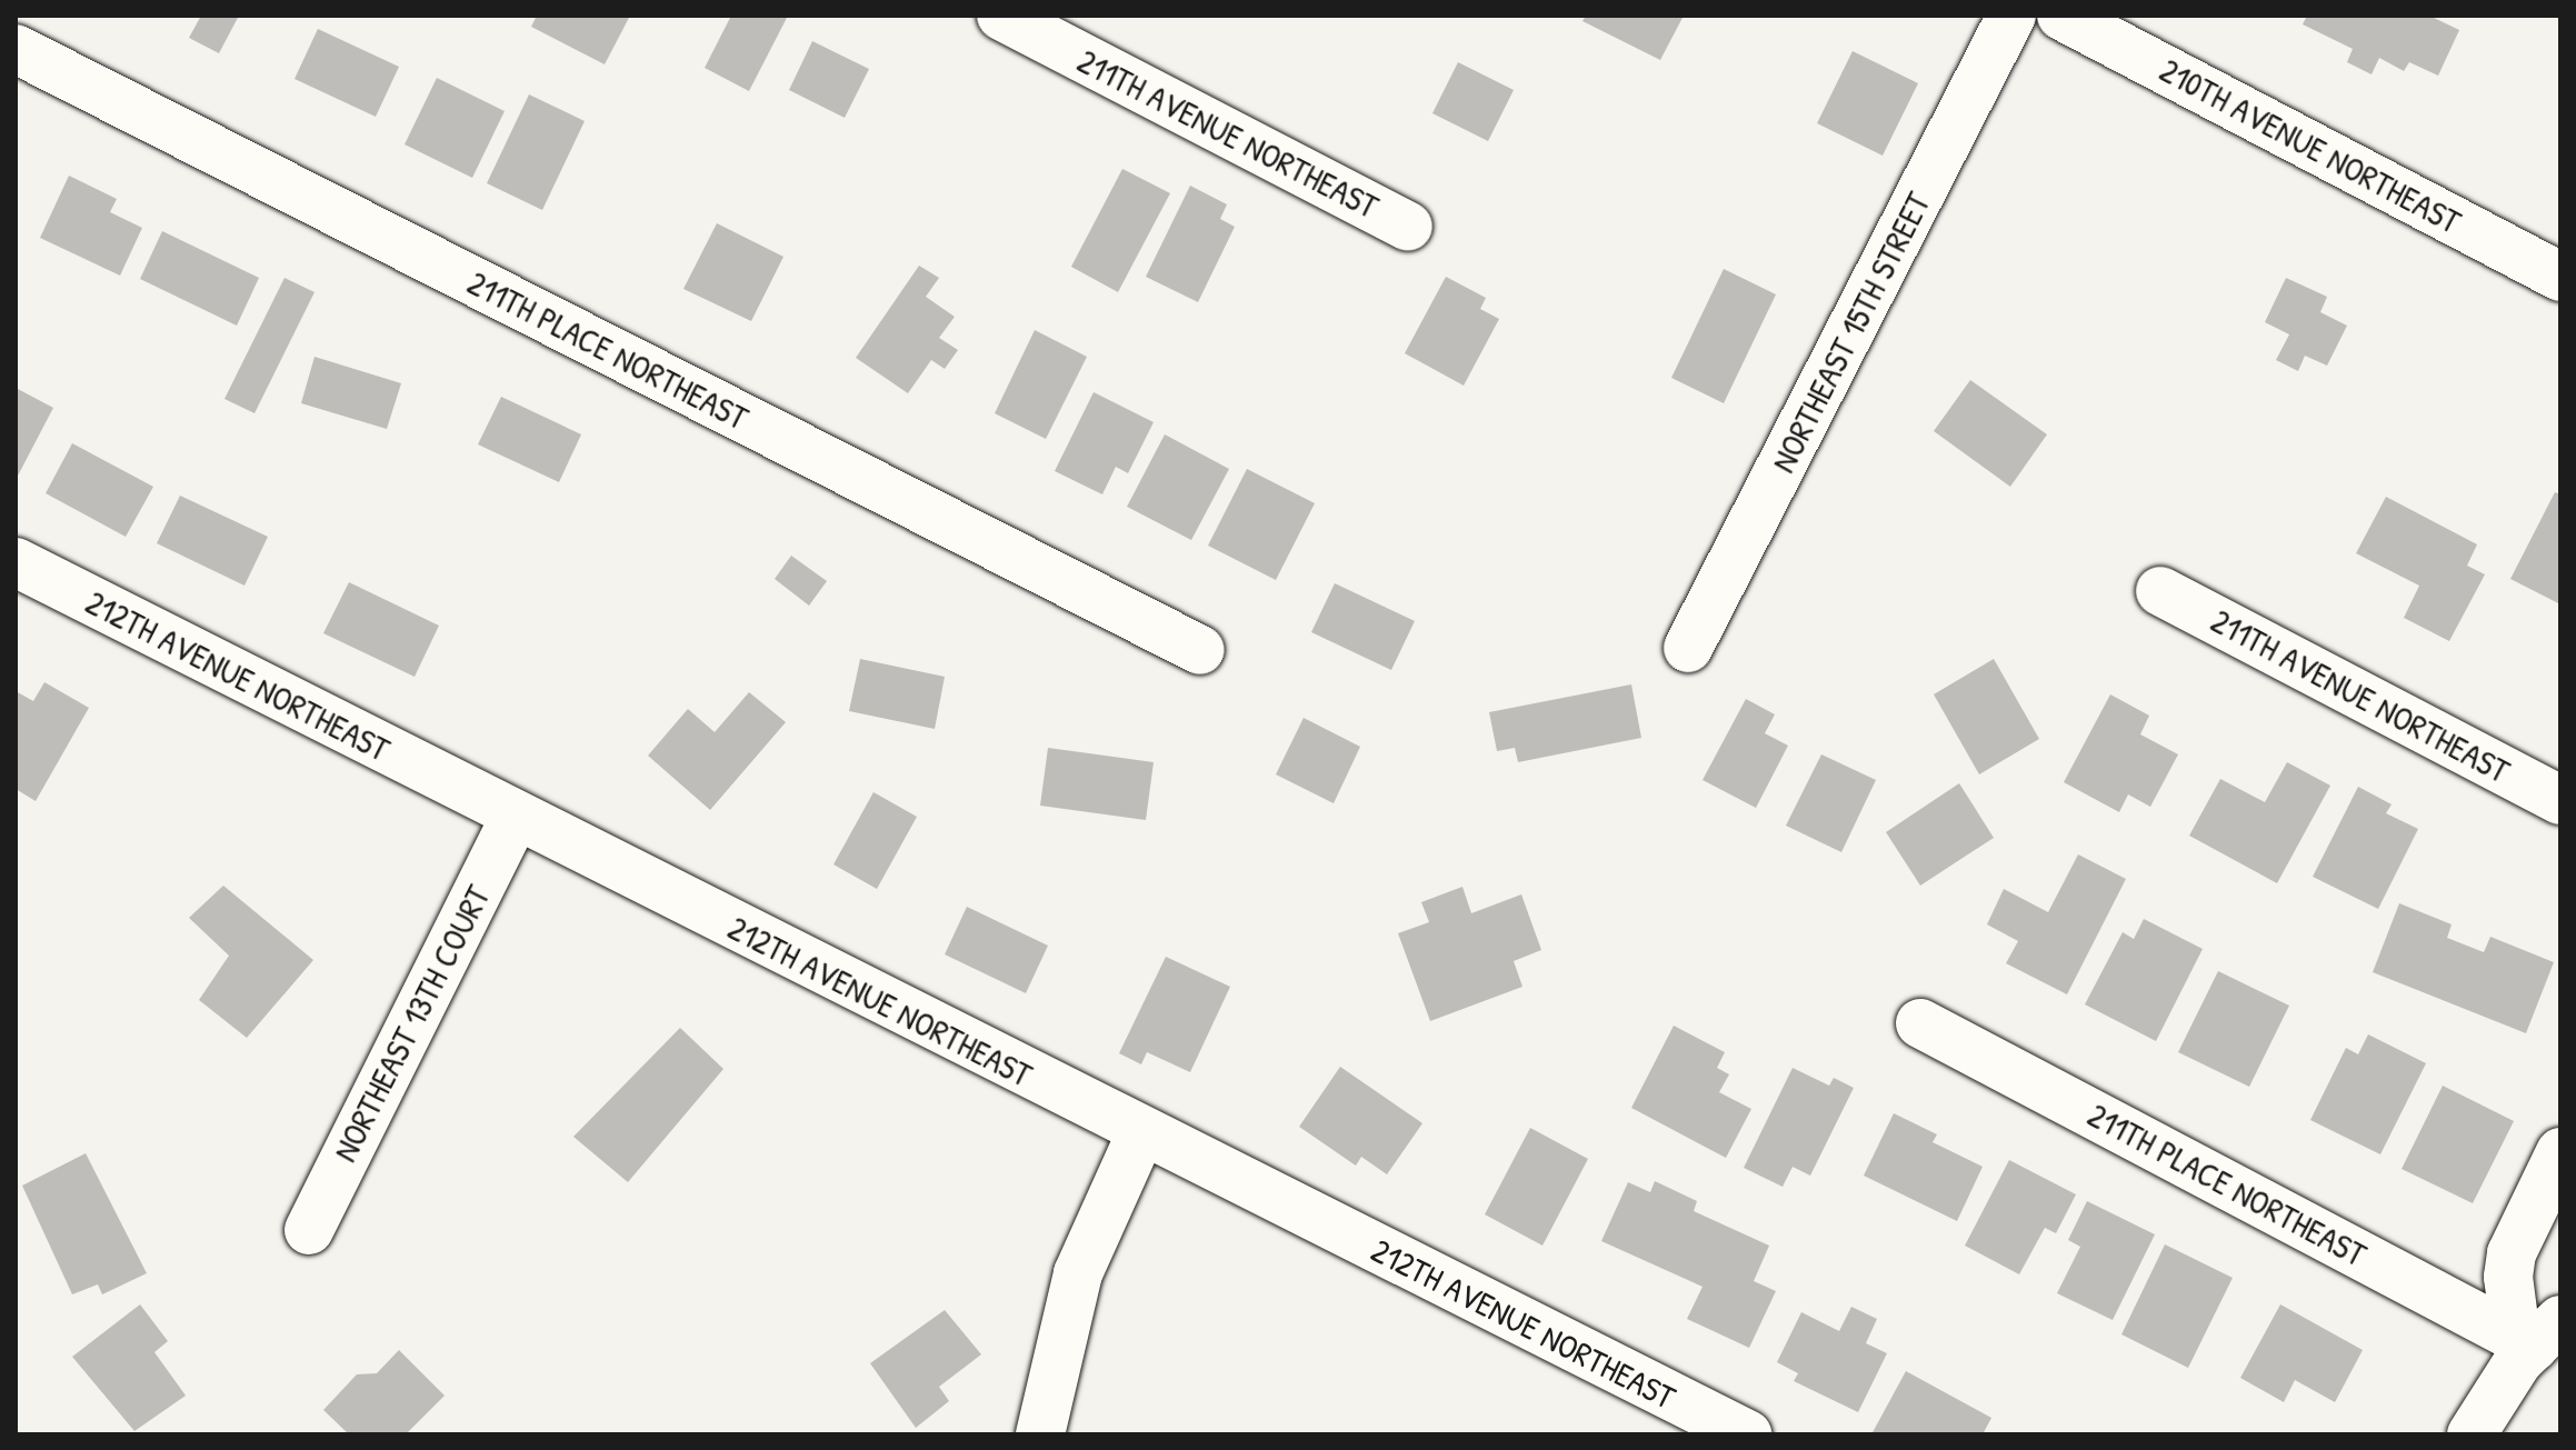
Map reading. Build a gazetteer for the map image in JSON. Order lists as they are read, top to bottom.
{
  "streets": {
    "street": [
      "211TH AVENUE NORTHEAST",
      "210TH AVENUE NORTHEAST",
      "NORTHEAST 15TH STREET",
      "211TH PLACE NORTHEAST",
      "212TH AVENUE NORTHEAST",
      "NORTHEAST 13TH COURT"
    ]
  },
  "crossings": [
    ["212TH AVENUE NORTHEAST", "NORTHEAST 13TH COURT"]
  ]
}
